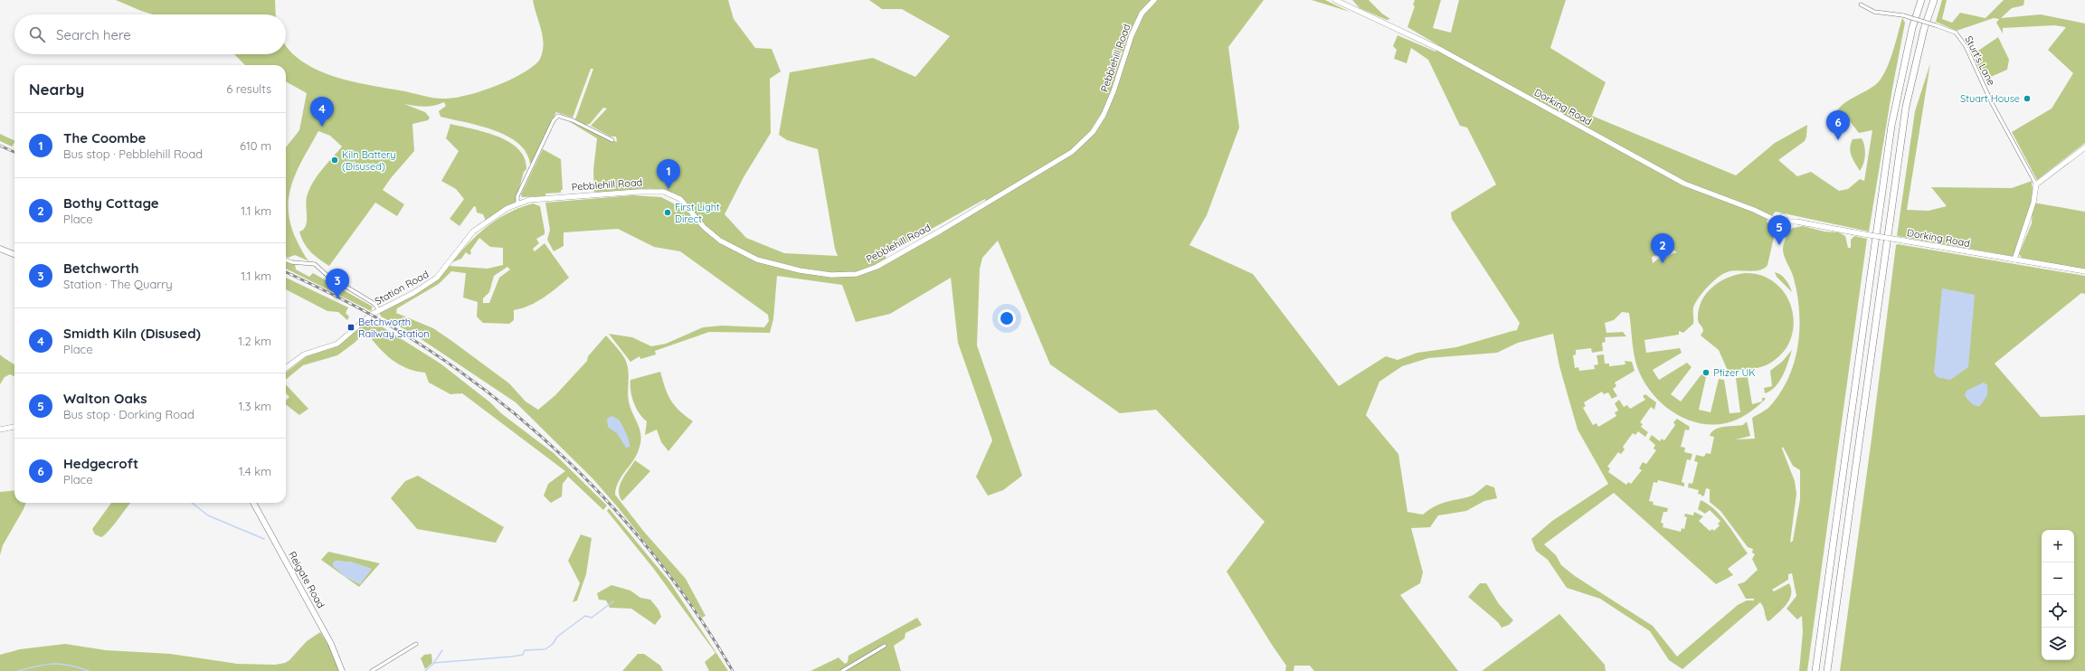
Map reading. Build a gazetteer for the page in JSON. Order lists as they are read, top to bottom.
{
  "streets": {
    "main road": [
      "Pebblehill Road",
      "Dorking Road",
      "Station Road",
      "Reigate Road"
    ],
    "street": ["Sturt's Lane"]
  },
  "crossings": [
    ["Pebblehill Road", "Station Road"]
  ],
  "places": {
    "other": [
      "Stuart House",
      "Kiln Battery (Disused)",
      "First Light Direct",
      "Pfizer UK"
    ],
    "transit": ["Betchworth Railway Station"]
  },
  "page": {
    "search": "Search here",
    "heading": ["Nearby", "6 results"],
    "pins": [
      "4",
      "6",
      "1",
      "5",
      "2",
      "3"
    ],
    "list": [
      {
        "mark": "1",
        "name": "The Coombe",
        "note": "Bus stop · Pebblehill Road",
        "value": "610 m"
      },
      {
        "mark": "2",
        "name": "Bothy Cottage",
        "note": "Place",
        "value": "1.1 km"
      },
      {
        "mark": "3",
        "name": "Betchworth",
        "note": "Station · The Quarry",
        "value": "1.1 km"
      },
      {
        "mark": "4",
        "name": "Smidth Kiln (Disused)",
        "note": "Place",
        "value": "1.2 km"
      },
      {
        "mark": "5",
        "name": "Walton Oaks",
        "note": "Bus stop · Dorking Road",
        "value": "1.3 km"
      },
      {
        "mark": "6",
        "name": "Hedgecroft",
        "note": "Place",
        "value": "1.4 km"
      }
    ],
    "map_buttons": ["+", "−"]
  }
}
